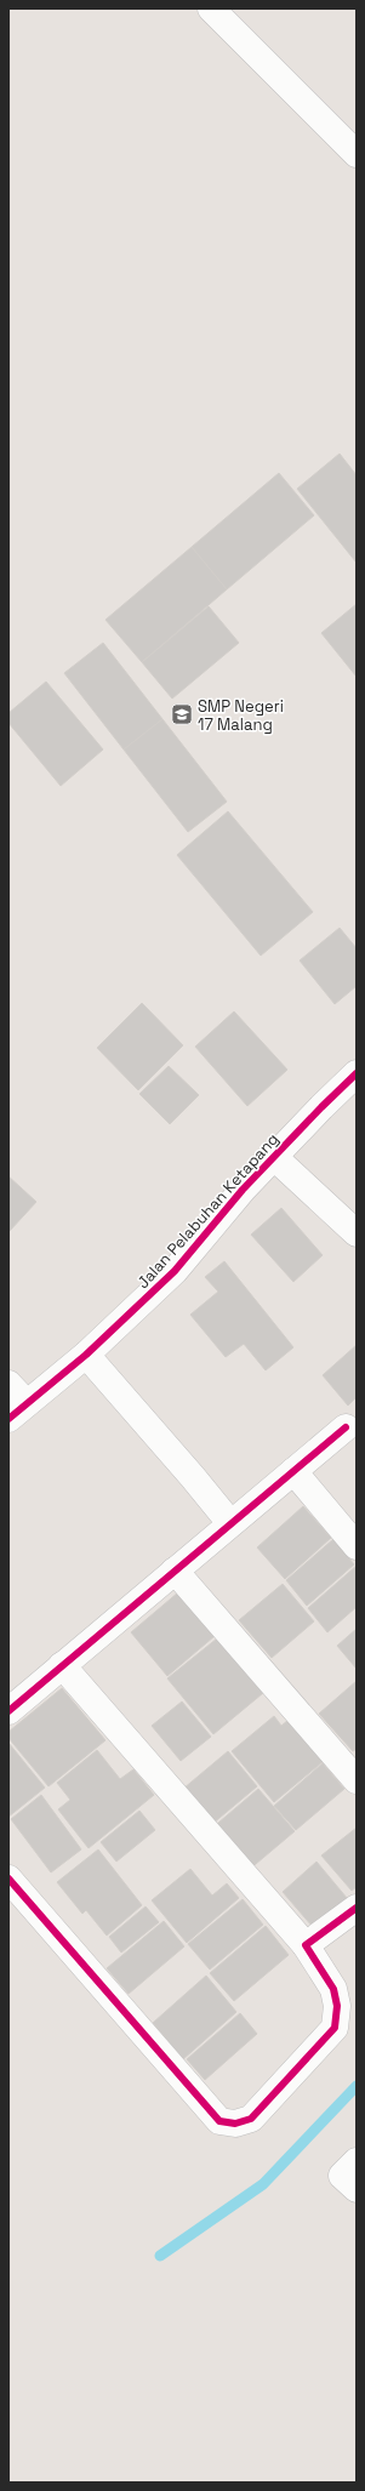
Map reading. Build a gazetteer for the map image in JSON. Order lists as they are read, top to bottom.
{
  "streets": {
    "street": ["Jalan Pelabuhan Ketapang"]
  },
  "places": {
    "school or university": ["SMP Negeri 17 Malang"]
  }
}
